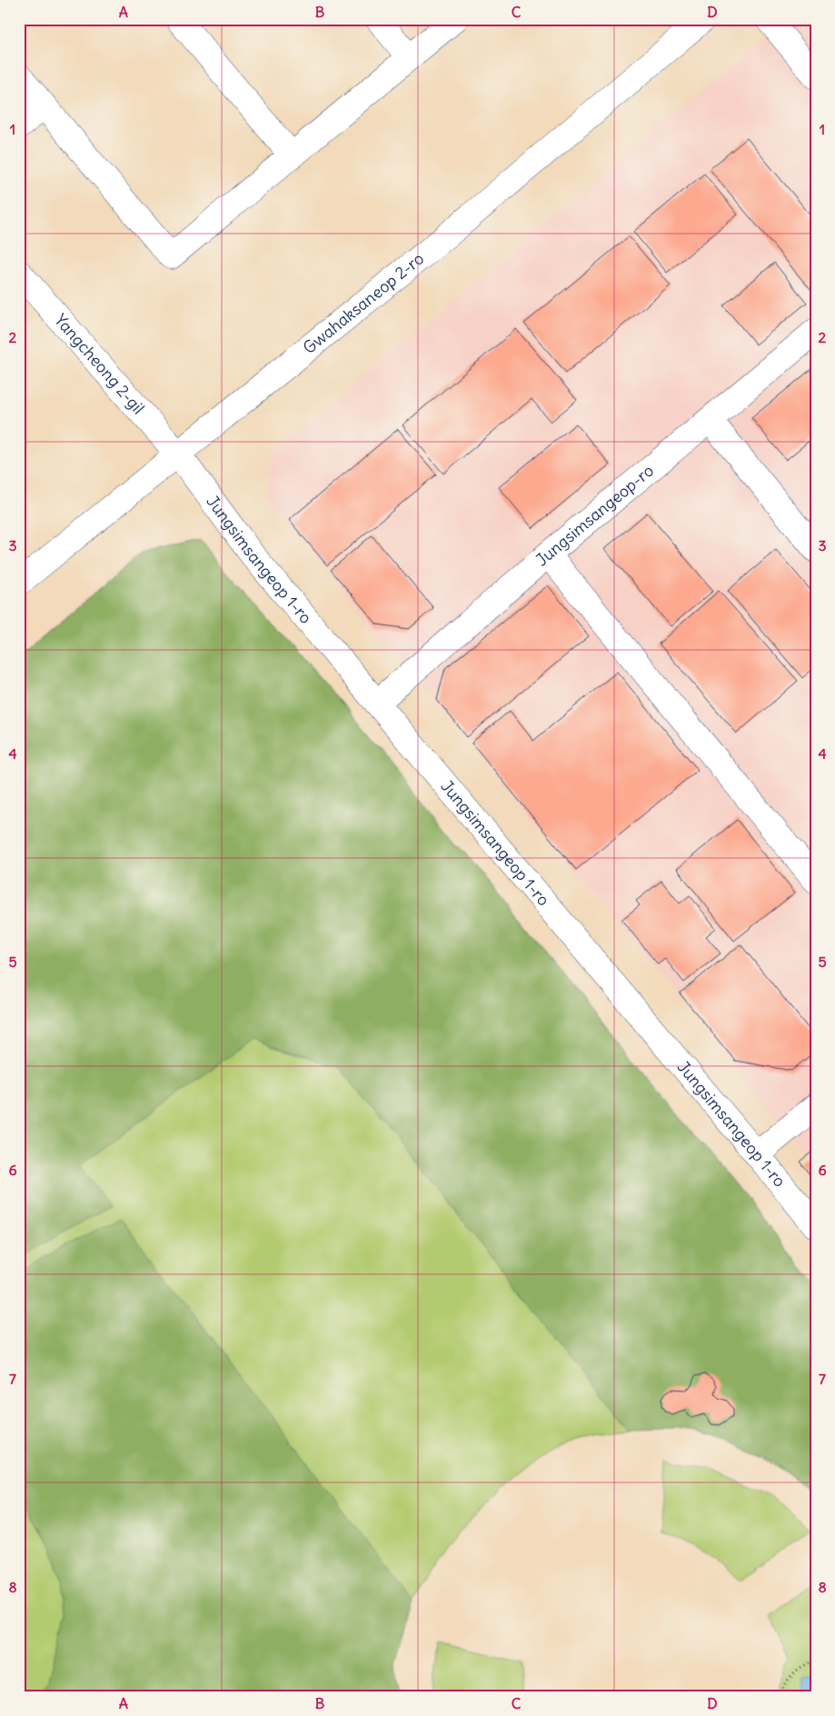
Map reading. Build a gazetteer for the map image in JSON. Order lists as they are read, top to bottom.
{
  "streets": {
    "street": [
      "Gwahaksaneop 2-ro",
      "Yangcheong 2-gil",
      "Jungsimsangeop-ro",
      "Jungsimsangeop 1-ro"
    ]
  },
  "crossings": [
    ["Gwahaksaneop 2-ro", "Yangcheong 2-gil"],
    ["Gwahaksaneop 2-ro", "Jungsimsangeop 1-ro"],
    ["Yangcheong 2-gil", "Jungsimsangeop 1-ro"],
    ["Jungsimsangeop-ro", "Jungsimsangeop 1-ro"]
  ],
  "grid": {
    "columns": [
      "A",
      "B",
      "C",
      "D"
    ],
    "rows": [
      "1",
      "2",
      "3",
      "4",
      "5",
      "6",
      "7",
      "8"
    ]
  }
}
